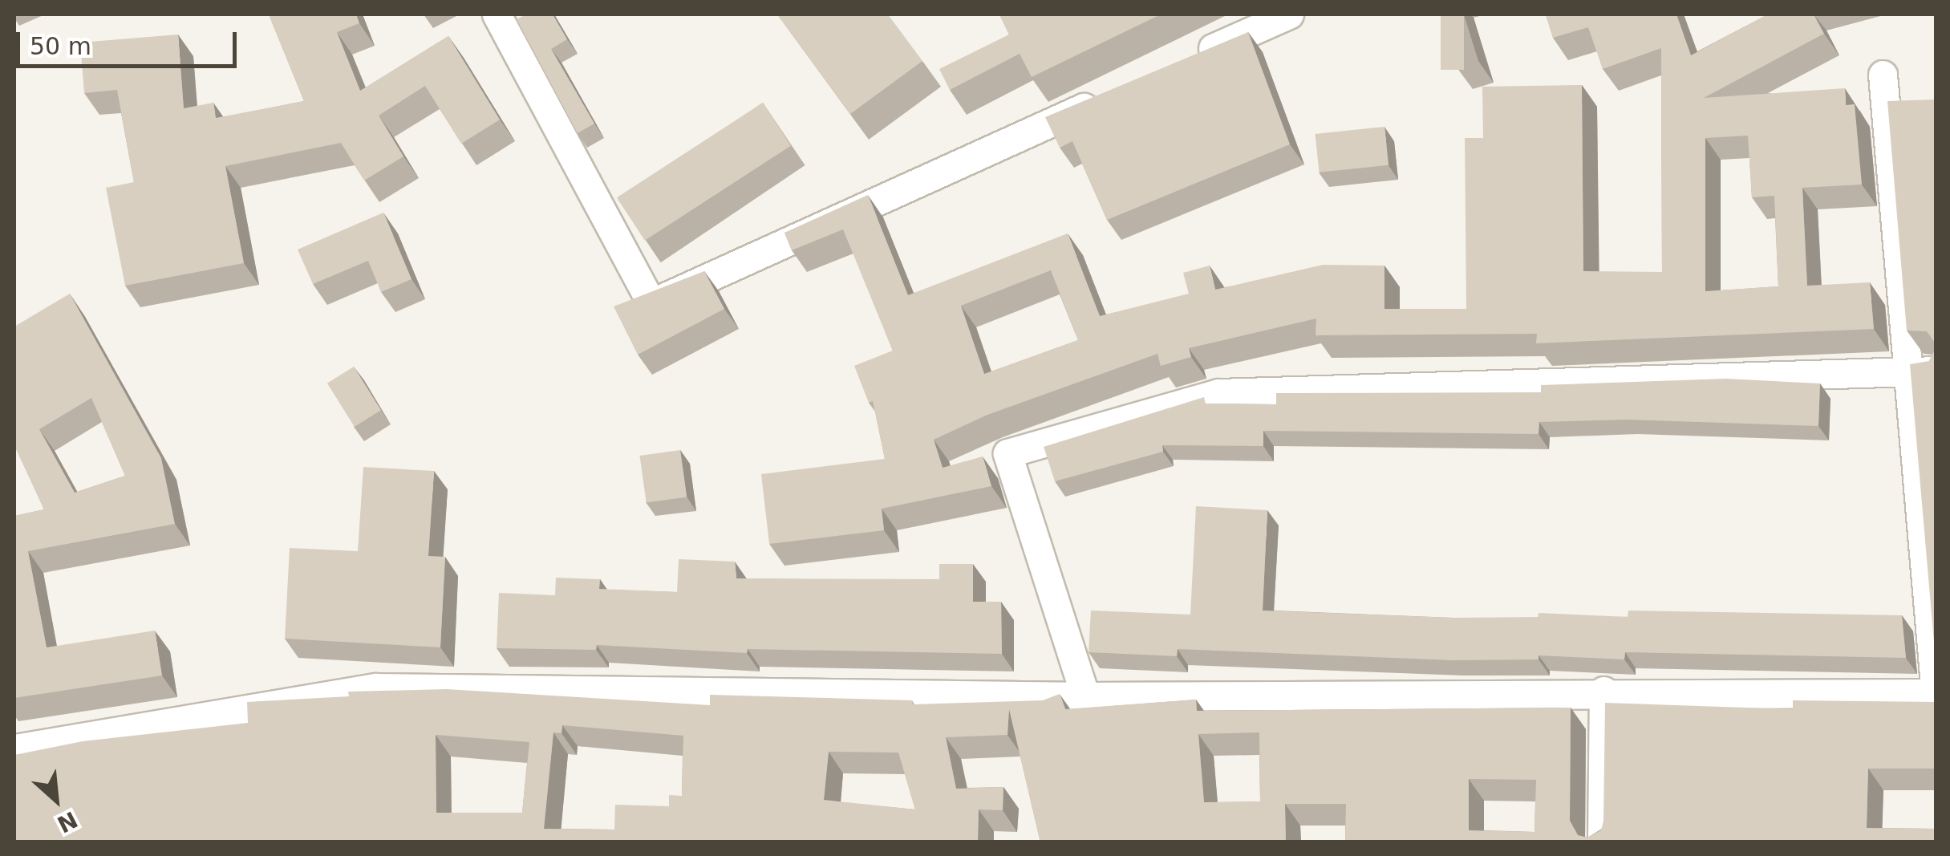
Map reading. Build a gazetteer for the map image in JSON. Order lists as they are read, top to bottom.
{
  "scale_bar": "50 m",
  "north": "bottom right"
}
